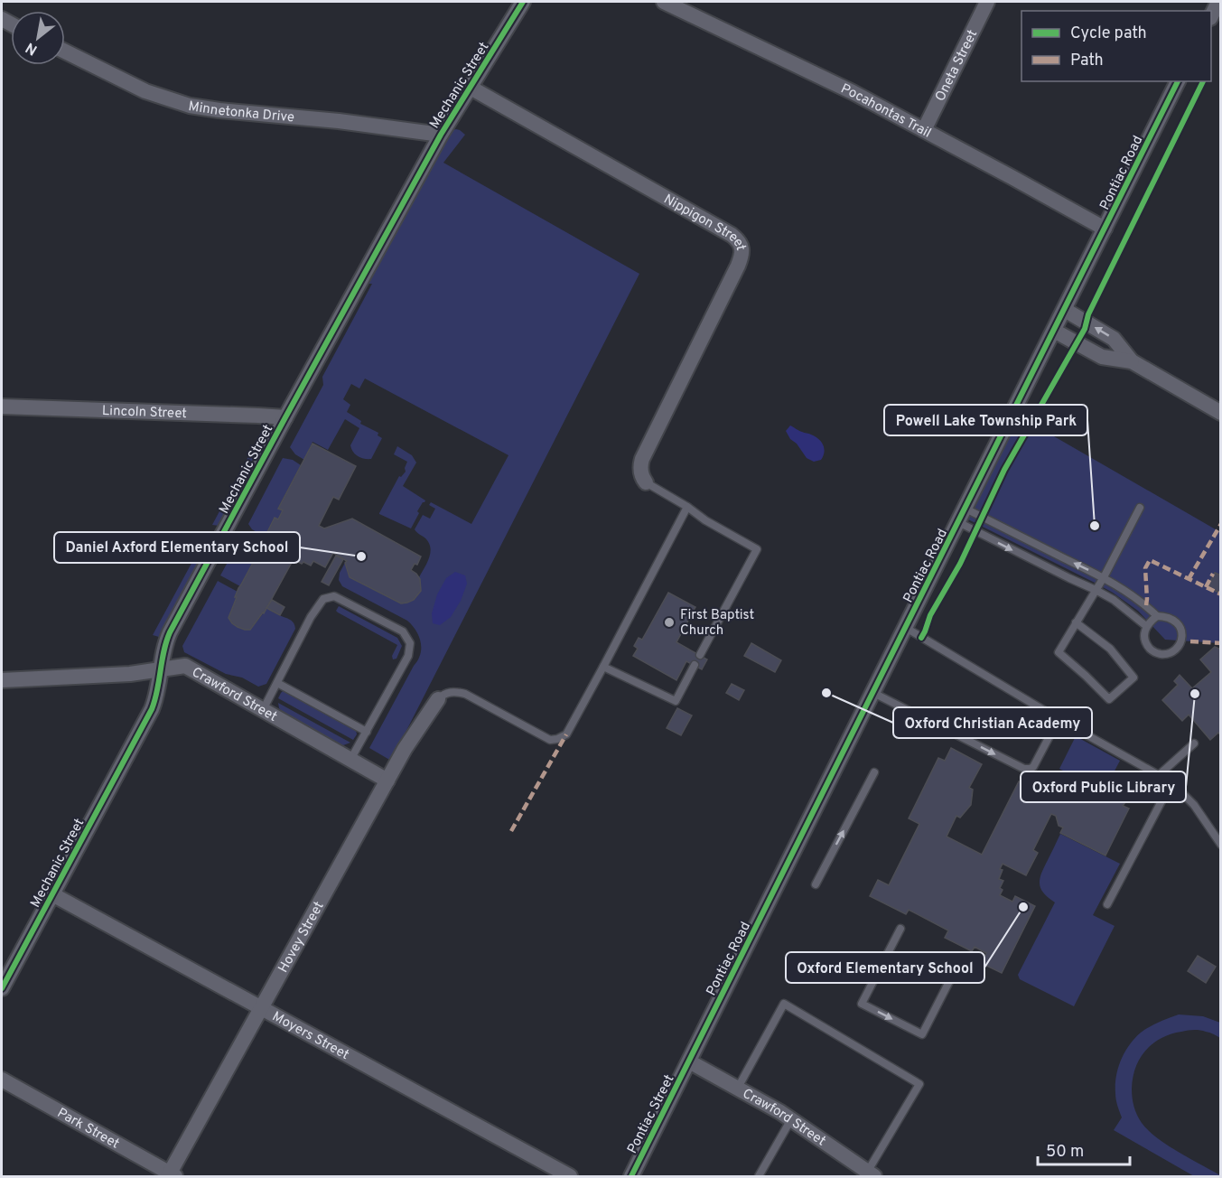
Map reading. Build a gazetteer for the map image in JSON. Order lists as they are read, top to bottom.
{
  "streets": {
    "street": [
      "Oneta Street",
      "Mechanic Street",
      "Pocahontas Trail",
      "Minnetonka Drive",
      "Pontiac Road",
      "Nippigon Street",
      "Lincoln Street",
      "Crawford Street",
      "Hovey Street",
      "Moyers Street",
      "Pontiac Street",
      "Park Street"
    ]
  },
  "crossings": [
    ["Oneta Street", "Pocahontas Trail"],
    ["Mechanic Street", "Minnetonka Drive"],
    ["Mechanic Street", "Nippigon Street"],
    ["Mechanic Street", "Lincoln Street"],
    ["Mechanic Street", "Crawford Street"],
    ["Mechanic Street", "Moyers Street"],
    ["Pocahontas Trail", "Pontiac Road"],
    ["Pontiac Road", "Crawford Street"],
    ["Pontiac Road", "Pontiac Street"],
    ["Crawford Street", "Hovey Street"],
    ["Crawford Street", "Pontiac Street"],
    ["Hovey Street", "Moyers Street"],
    ["Hovey Street", "Park Street"]
  ],
  "places": [
    "Powell Lake Township Park",
    "Daniel Axford Elementary School",
    "First Baptist Church",
    "Oxford Christian Academy",
    "Oxford Public Library",
    "Oxford Elementary School"
  ],
  "legend": ["Cycle path", "Path"],
  "scale_bar": "50 m",
  "north": "bottom left"
}
